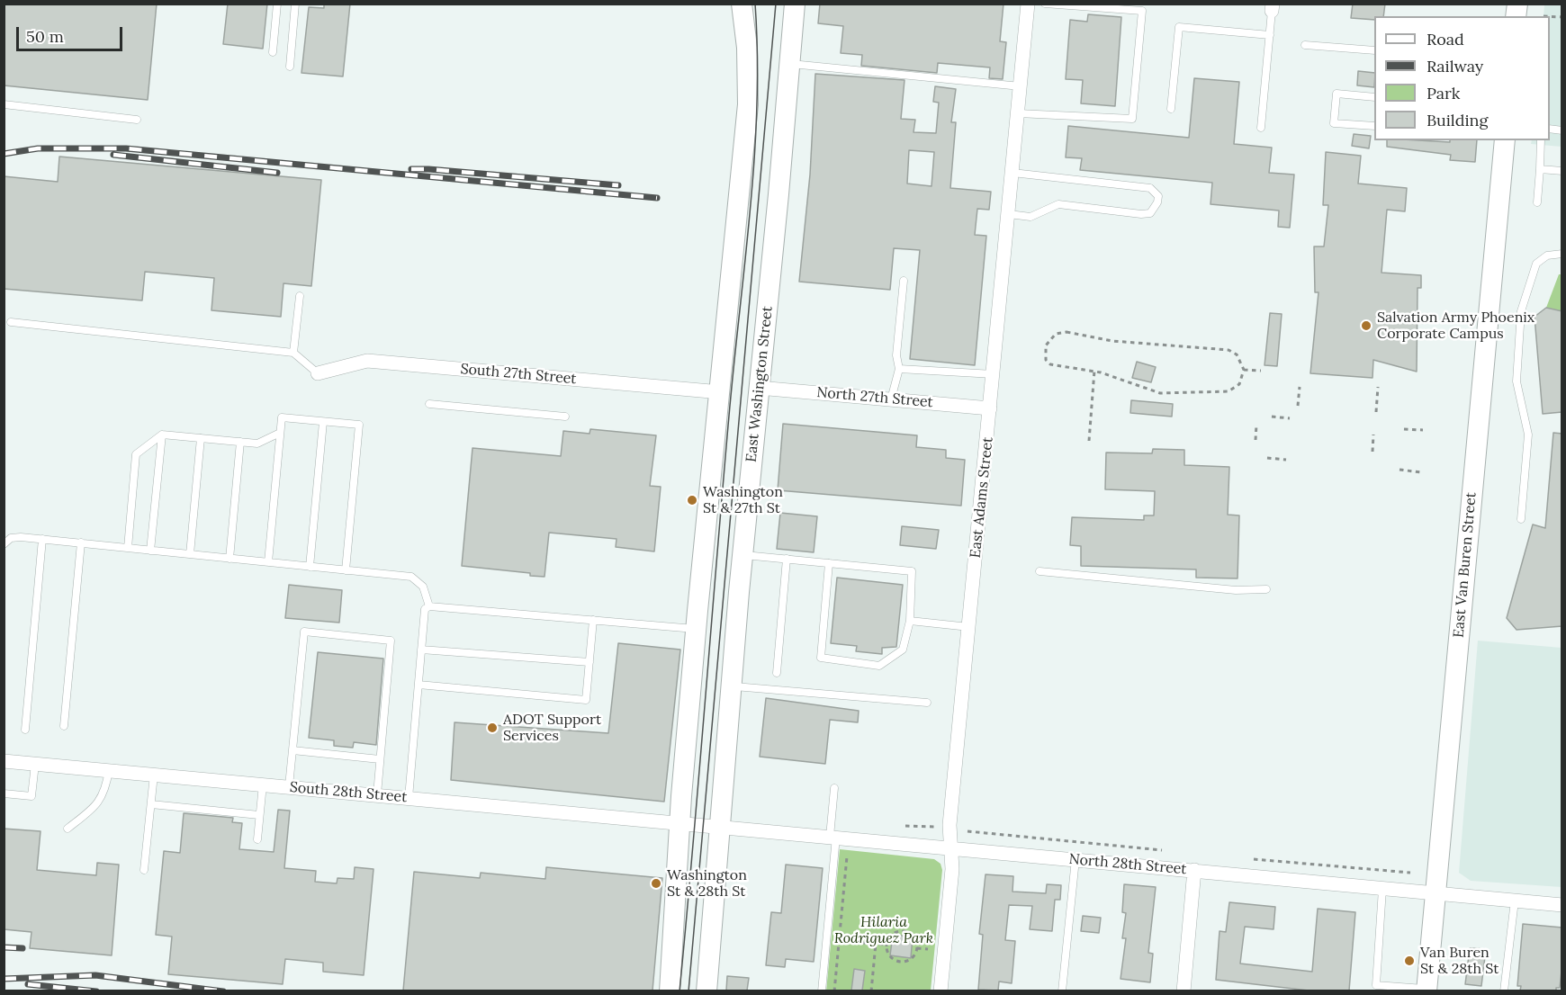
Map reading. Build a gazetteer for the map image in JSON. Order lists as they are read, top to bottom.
{
  "streets": {
    "main road": ["East Washington Street", "East Van Buren Street"],
    "street": [
      "South 27th Street",
      "North 27th Street",
      "East Adams Street",
      "South 28th Street",
      "North 28th Street"
    ]
  },
  "crossings": [
    ["East Washington Street", "North 27th Street"],
    ["East Washington Street", "North 28th Street"],
    ["North 27th Street", "East Adams Street"],
    ["East Adams Street", "North 28th Street"],
    ["East Van Buren Street", "North 28th Street"],
    ["South 28th Street", "North 28th Street"]
  ],
  "parks": ["Hilaria Rodriguez Park"],
  "places": [
    "Salvation Army Phoenix Corporate Campus",
    "Washington St & 27th St",
    "ADOT Support Services",
    "Washington St & 28th St",
    "Van Buren St & 28th St"
  ],
  "legend": [
    "Road",
    "Railway",
    "Park",
    "Building"
  ],
  "scale_bar": "50 m"
}
